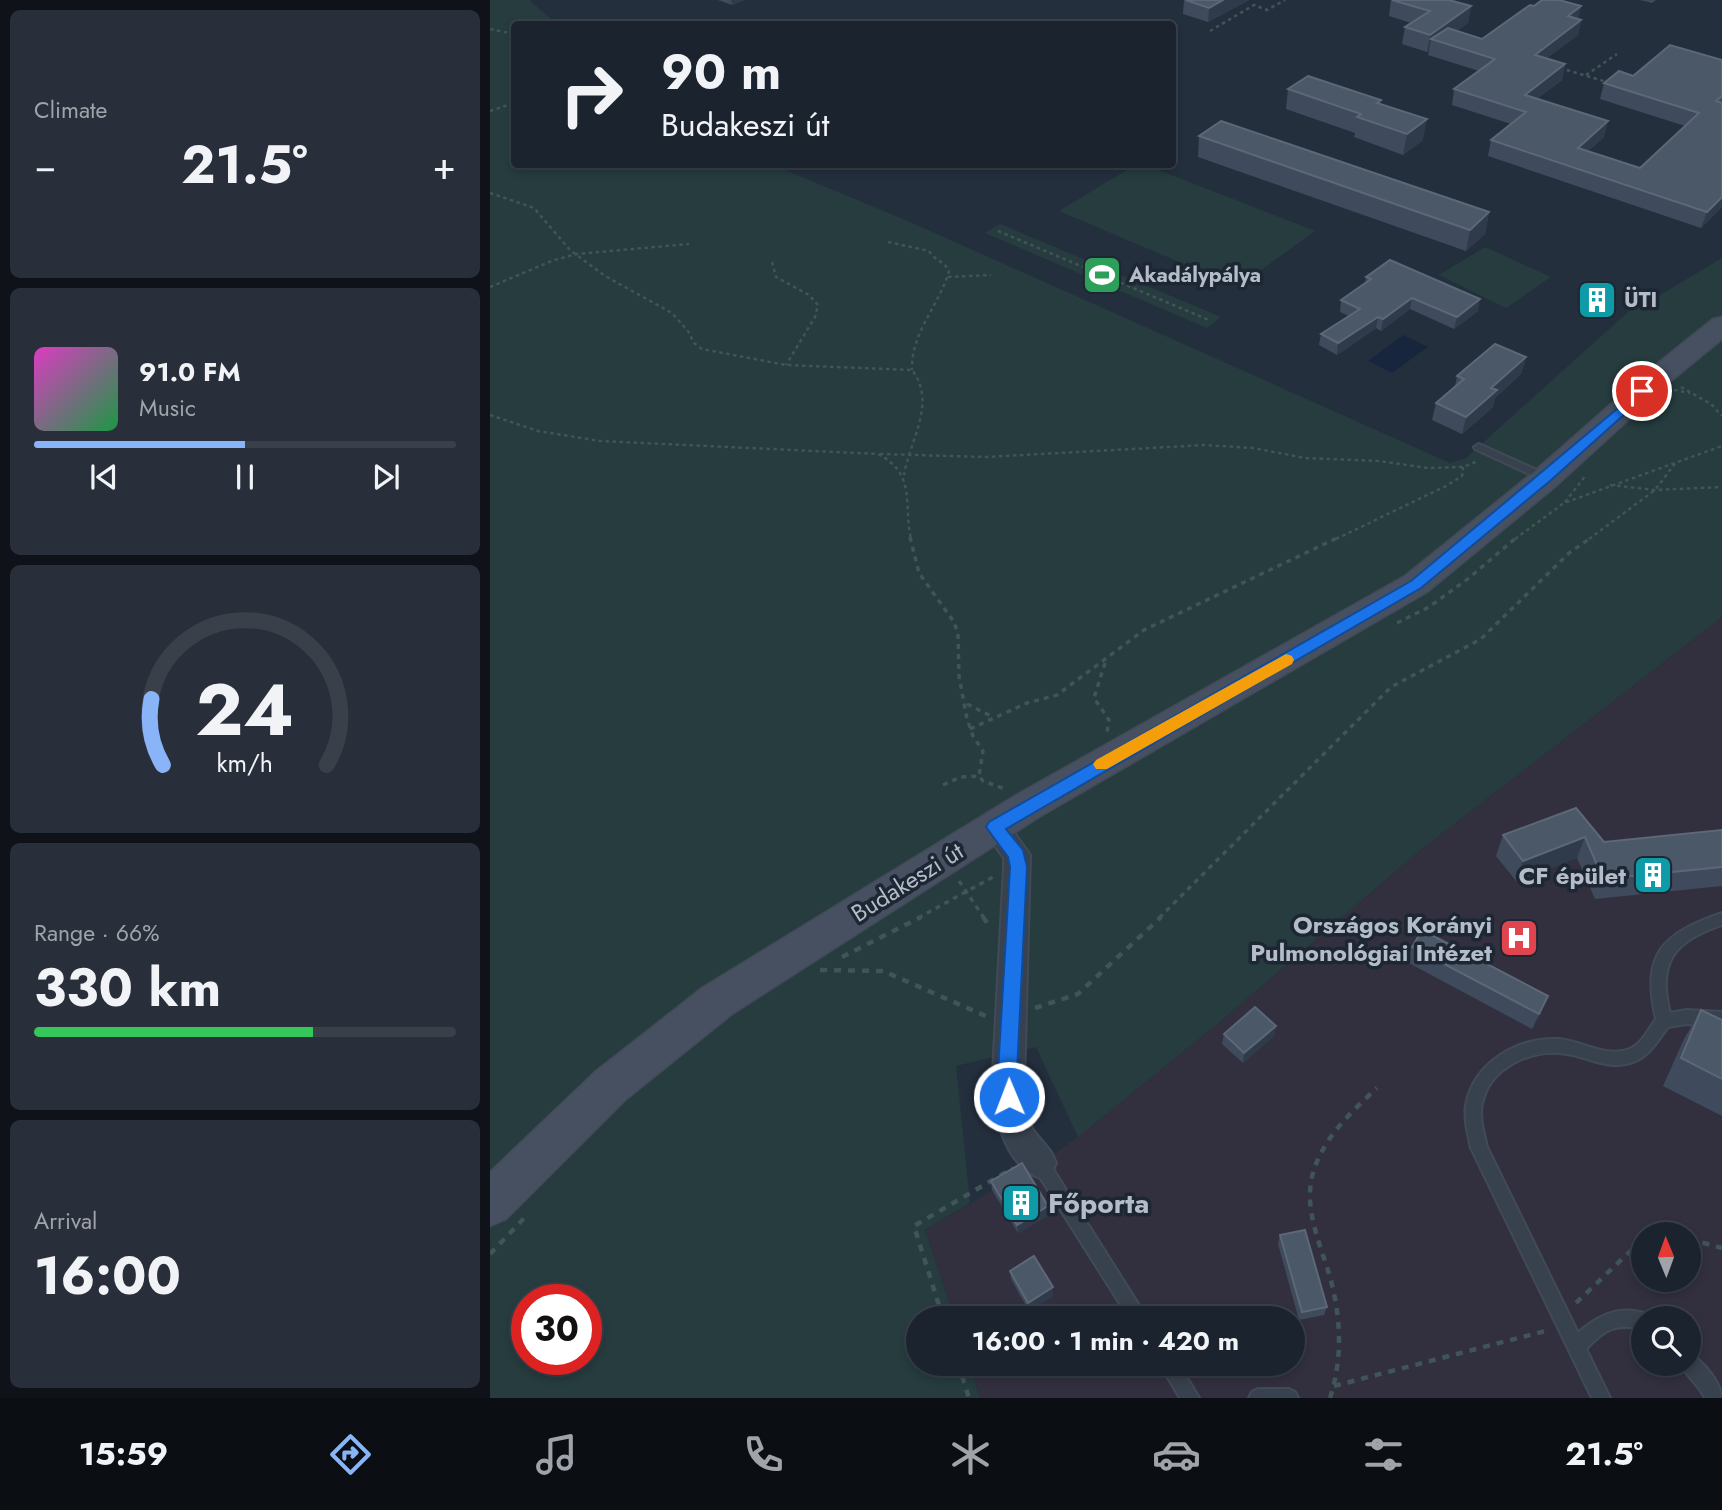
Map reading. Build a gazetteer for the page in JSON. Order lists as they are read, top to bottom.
{
  "streets": {
    "main road": ["Budakeszi út"]
  },
  "places": {
    "sports": ["Akadálypálya"],
    "building": ["ÜTI", "CF épület", "Főporta"],
    "hospital": ["Országos Korányi Pulmonológiai Intézet"]
  },
  "north": "top",
  "page": {
    "tile": [
      "Climate",
      ["Range · 66%", "330 km"],
      ["Arrival", "16:00"]
    ],
    "turn": ["90 m", "Budakeszi út"],
    "heat": ["−", "21.5°", "+"],
    "song": ["91.0 FM", "Music"],
    "limit": "30",
    "trip": "16:00 · 1 min · 420 m",
    "tabs": ["15:59", "21.5°"],
    "gauge": ["24", "km/h"]
  }
}
